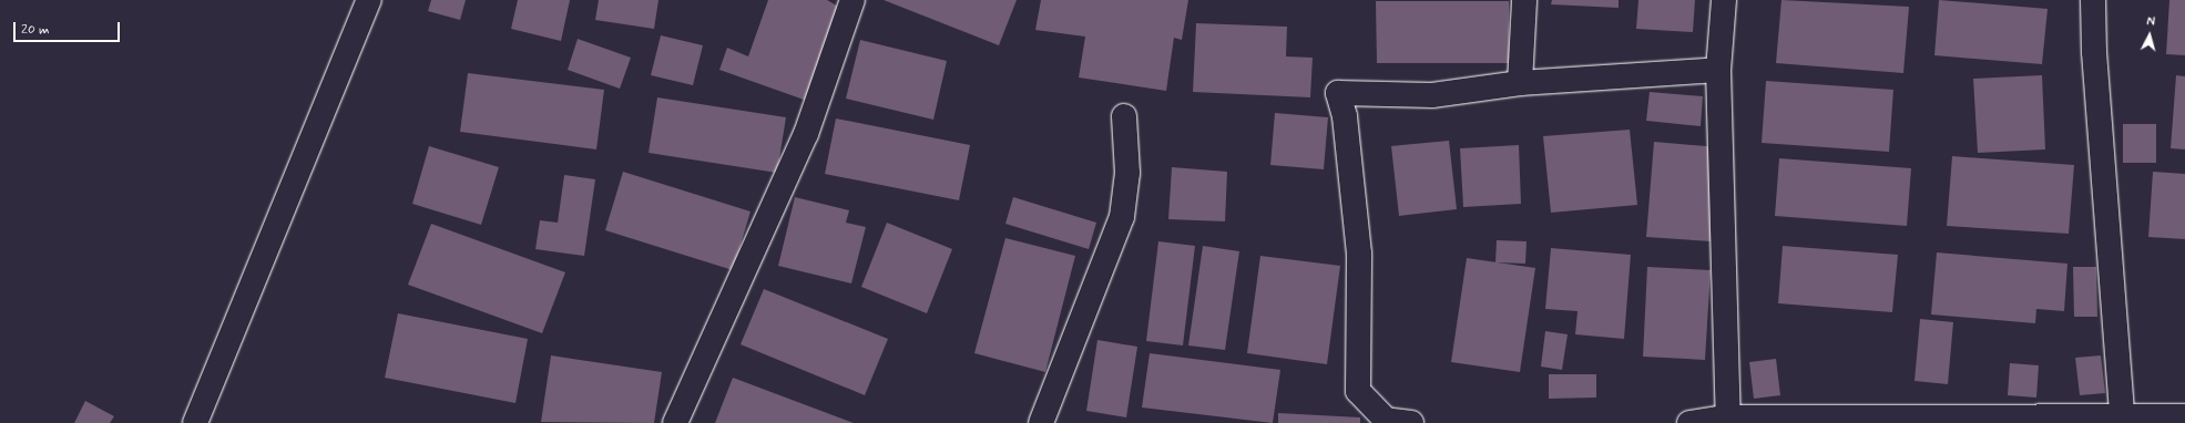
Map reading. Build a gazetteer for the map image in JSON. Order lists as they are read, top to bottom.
{
  "scale_bar": "20 m",
  "north": "top"
}
